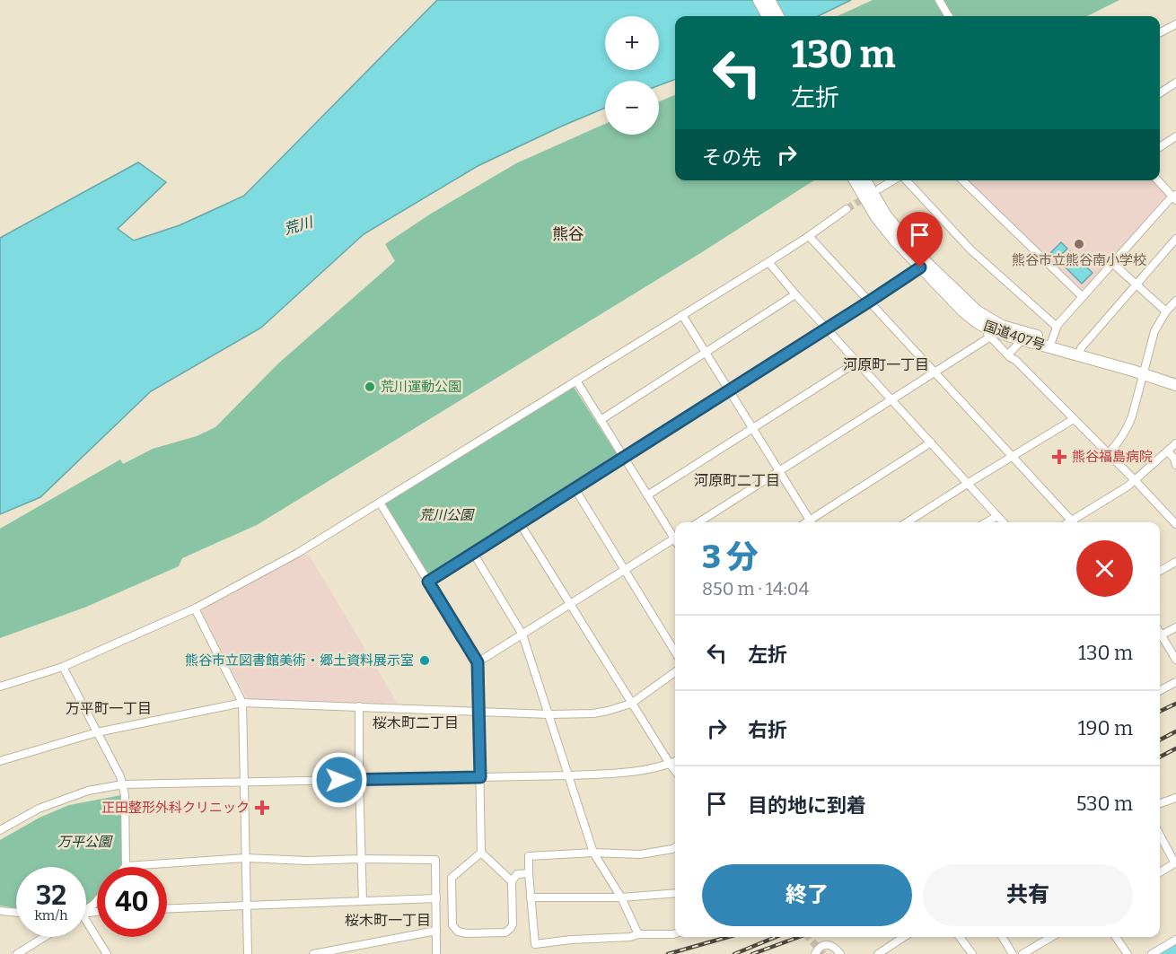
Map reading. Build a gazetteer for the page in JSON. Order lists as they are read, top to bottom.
{
  "streets": {
    "highway": ["国道407号"]
  },
  "districts": [
    "熊谷",
    "河原町一丁目",
    "河原町二丁目",
    "万平町一丁目",
    "桜木町二丁目",
    "桜木町一丁目"
  ],
  "water": ["荒川"],
  "parks": ["荒川公園", "万平公園"],
  "places": {
    "other": ["熊谷市立熊谷南小学校", "荒川運動公園", "熊谷市立図書館美術・郷土資料展示室"],
    "health": ["熊谷福島病院", "正田整形外科クリニック"]
  },
  "page": {
    "map_buttons": ["+", "−"],
    "turn": ["130 m", "左折"],
    "then": "その先",
    "heading": ["3 分", "850 m · 14:04"],
    "list": [
      {
        "name": "左折",
        "value": "130 m"
      },
      {
        "name": "右折",
        "value": "190 m"
      },
      {
        "name": "目的地に到着",
        "value": "530 m"
      }
    ],
    "buttons": ["終了", "共有"],
    "speed": "32 km/h",
    "limit": "40"
  }
}
